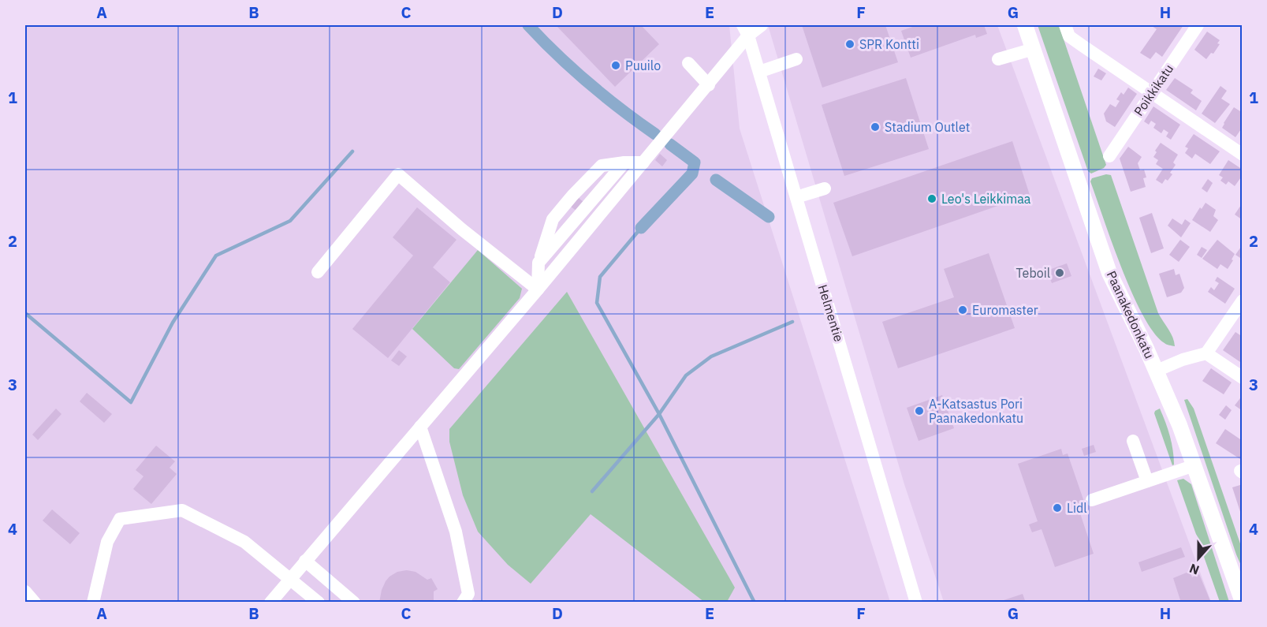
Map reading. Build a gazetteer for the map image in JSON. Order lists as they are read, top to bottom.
{
  "streets": {
    "main road": ["Paanakedonkatu"],
    "street": ["Poikkikatu", "Helmentie"]
  },
  "places": [
    "SPR Kontti",
    "Puuilo",
    "Stadium Outlet",
    "Leo's Leikkimaa",
    "Teboil",
    "Euromaster",
    "A-Katsastus Pori Paanakedonkatu",
    "Lidl"
  ],
  "north": "bottom",
  "grid": {
    "columns": [
      "A",
      "B",
      "C",
      "D",
      "E",
      "F",
      "G",
      "H"
    ],
    "rows": [
      "1",
      "2",
      "3",
      "4"
    ]
  }
}
